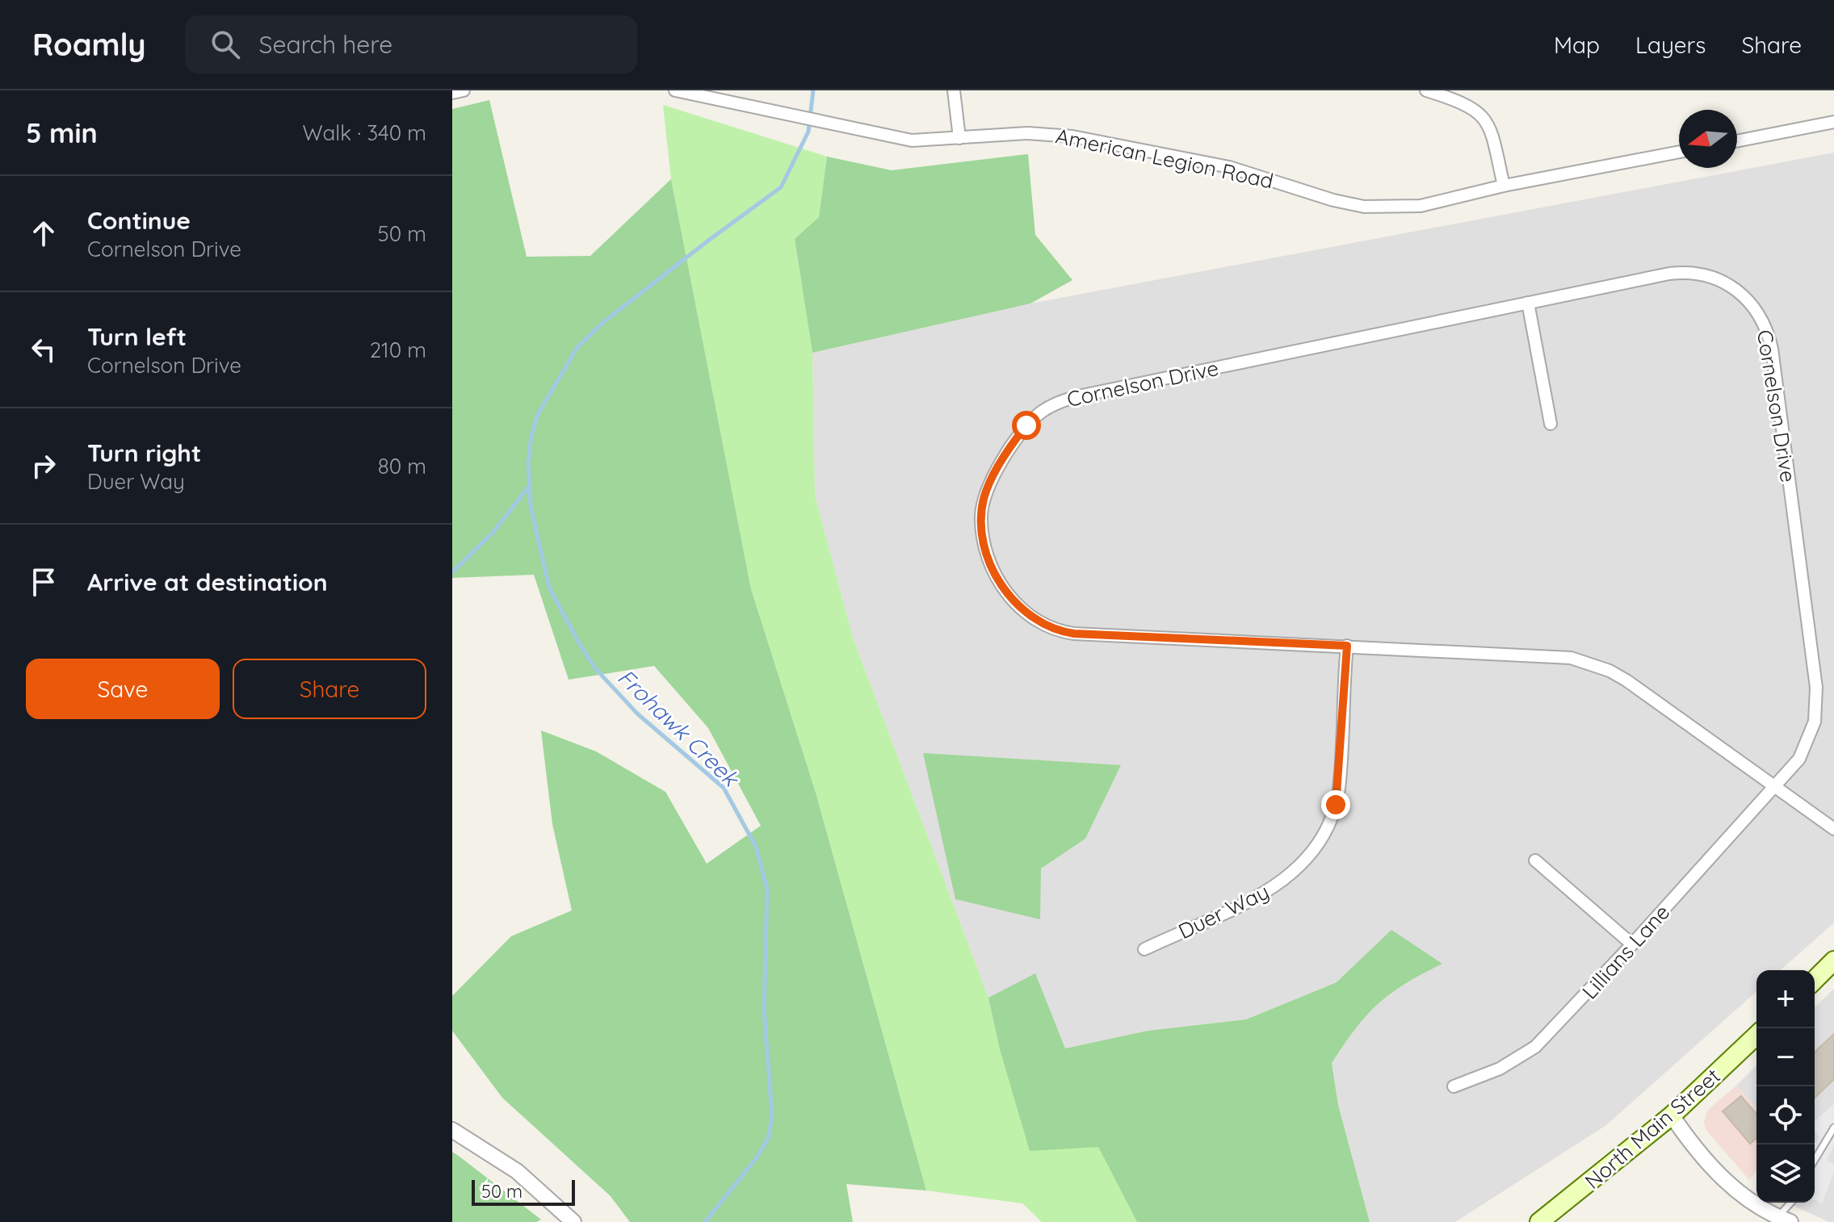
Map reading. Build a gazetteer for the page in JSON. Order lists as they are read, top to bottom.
{
  "streets": {
    "main road": ["North Main Street"],
    "street": [
      "American Legion Road",
      "Cornelson Drive",
      "Duer Way",
      "Lillians Lane"
    ]
  },
  "crossings": [
    ["Cornelson Drive", "Duer Way"],
    ["Cornelson Drive", "Lillians Lane"]
  ],
  "water": ["Frohawk Creek"],
  "scale_bar": "50 m",
  "north": "left",
  "page": {
    "header": "Roamly",
    "search": "Search here",
    "nav": ["Map", "Layers", "Share"],
    "heading": ["5 min", "Walk · 340 m"],
    "list": [
      ["Continue", "Cornelson Drive", "50 m"],
      ["Turn left", "Cornelson Drive", "210 m"],
      ["Turn right", "Duer Way", "80 m"],
      "Arrive at destination"
    ],
    "buttons": ["Save", "Share"],
    "map_buttons": ["+", "−"],
    "scale": "50 m"
  }
}
